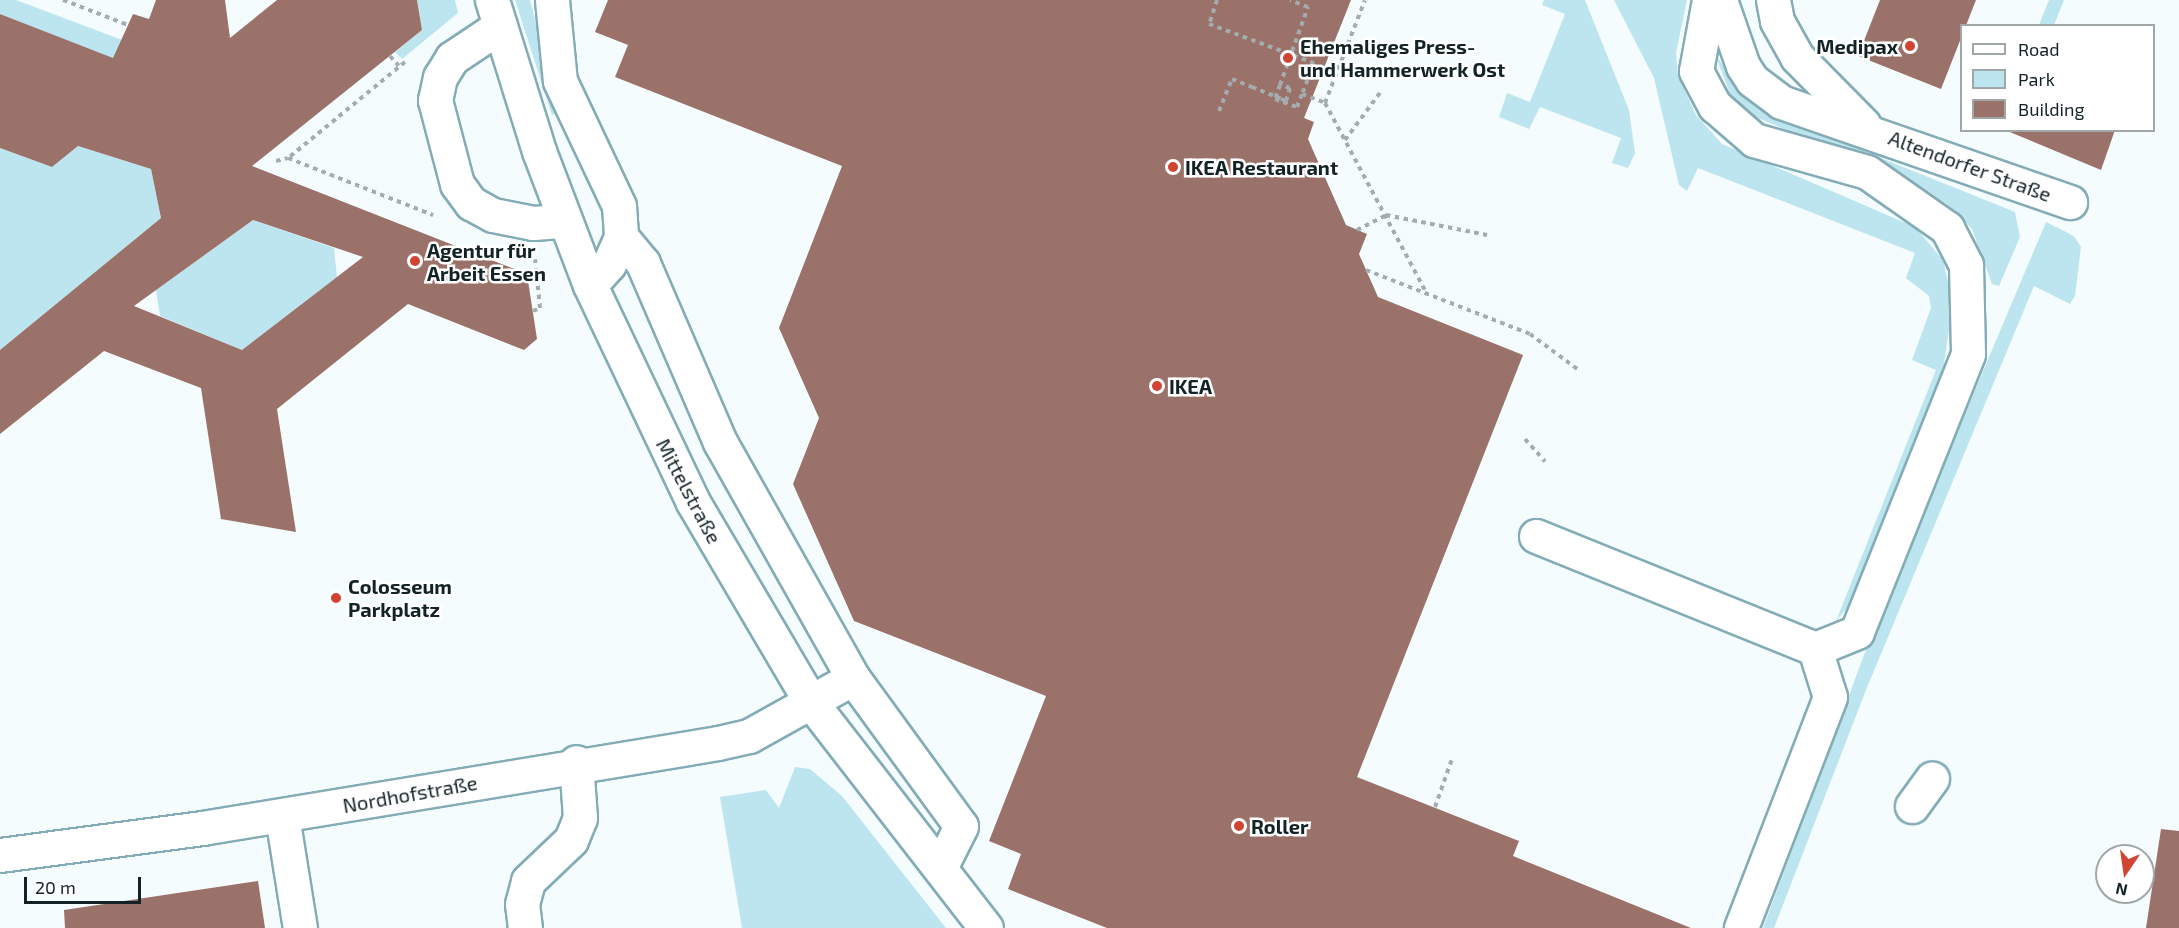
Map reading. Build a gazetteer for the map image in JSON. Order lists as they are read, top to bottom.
{
  "streets": {
    "street": ["Altendorfer Straße", "Mittelstraße", "Nordhofstraße"]
  },
  "crossings": [
    ["Mittelstraße", "Nordhofstraße"]
  ],
  "places": [
    "Medipax",
    "Ehemaliges Press- und Hammerwerk Ost",
    "IKEA Restaurant",
    "Agentur für Arbeit Essen",
    "IKEA",
    "Colosseum Parkplatz",
    "Roller"
  ],
  "legend": ["Road", "Park", "Building"],
  "scale_bar": "20 m",
  "north": "bottom"
}
